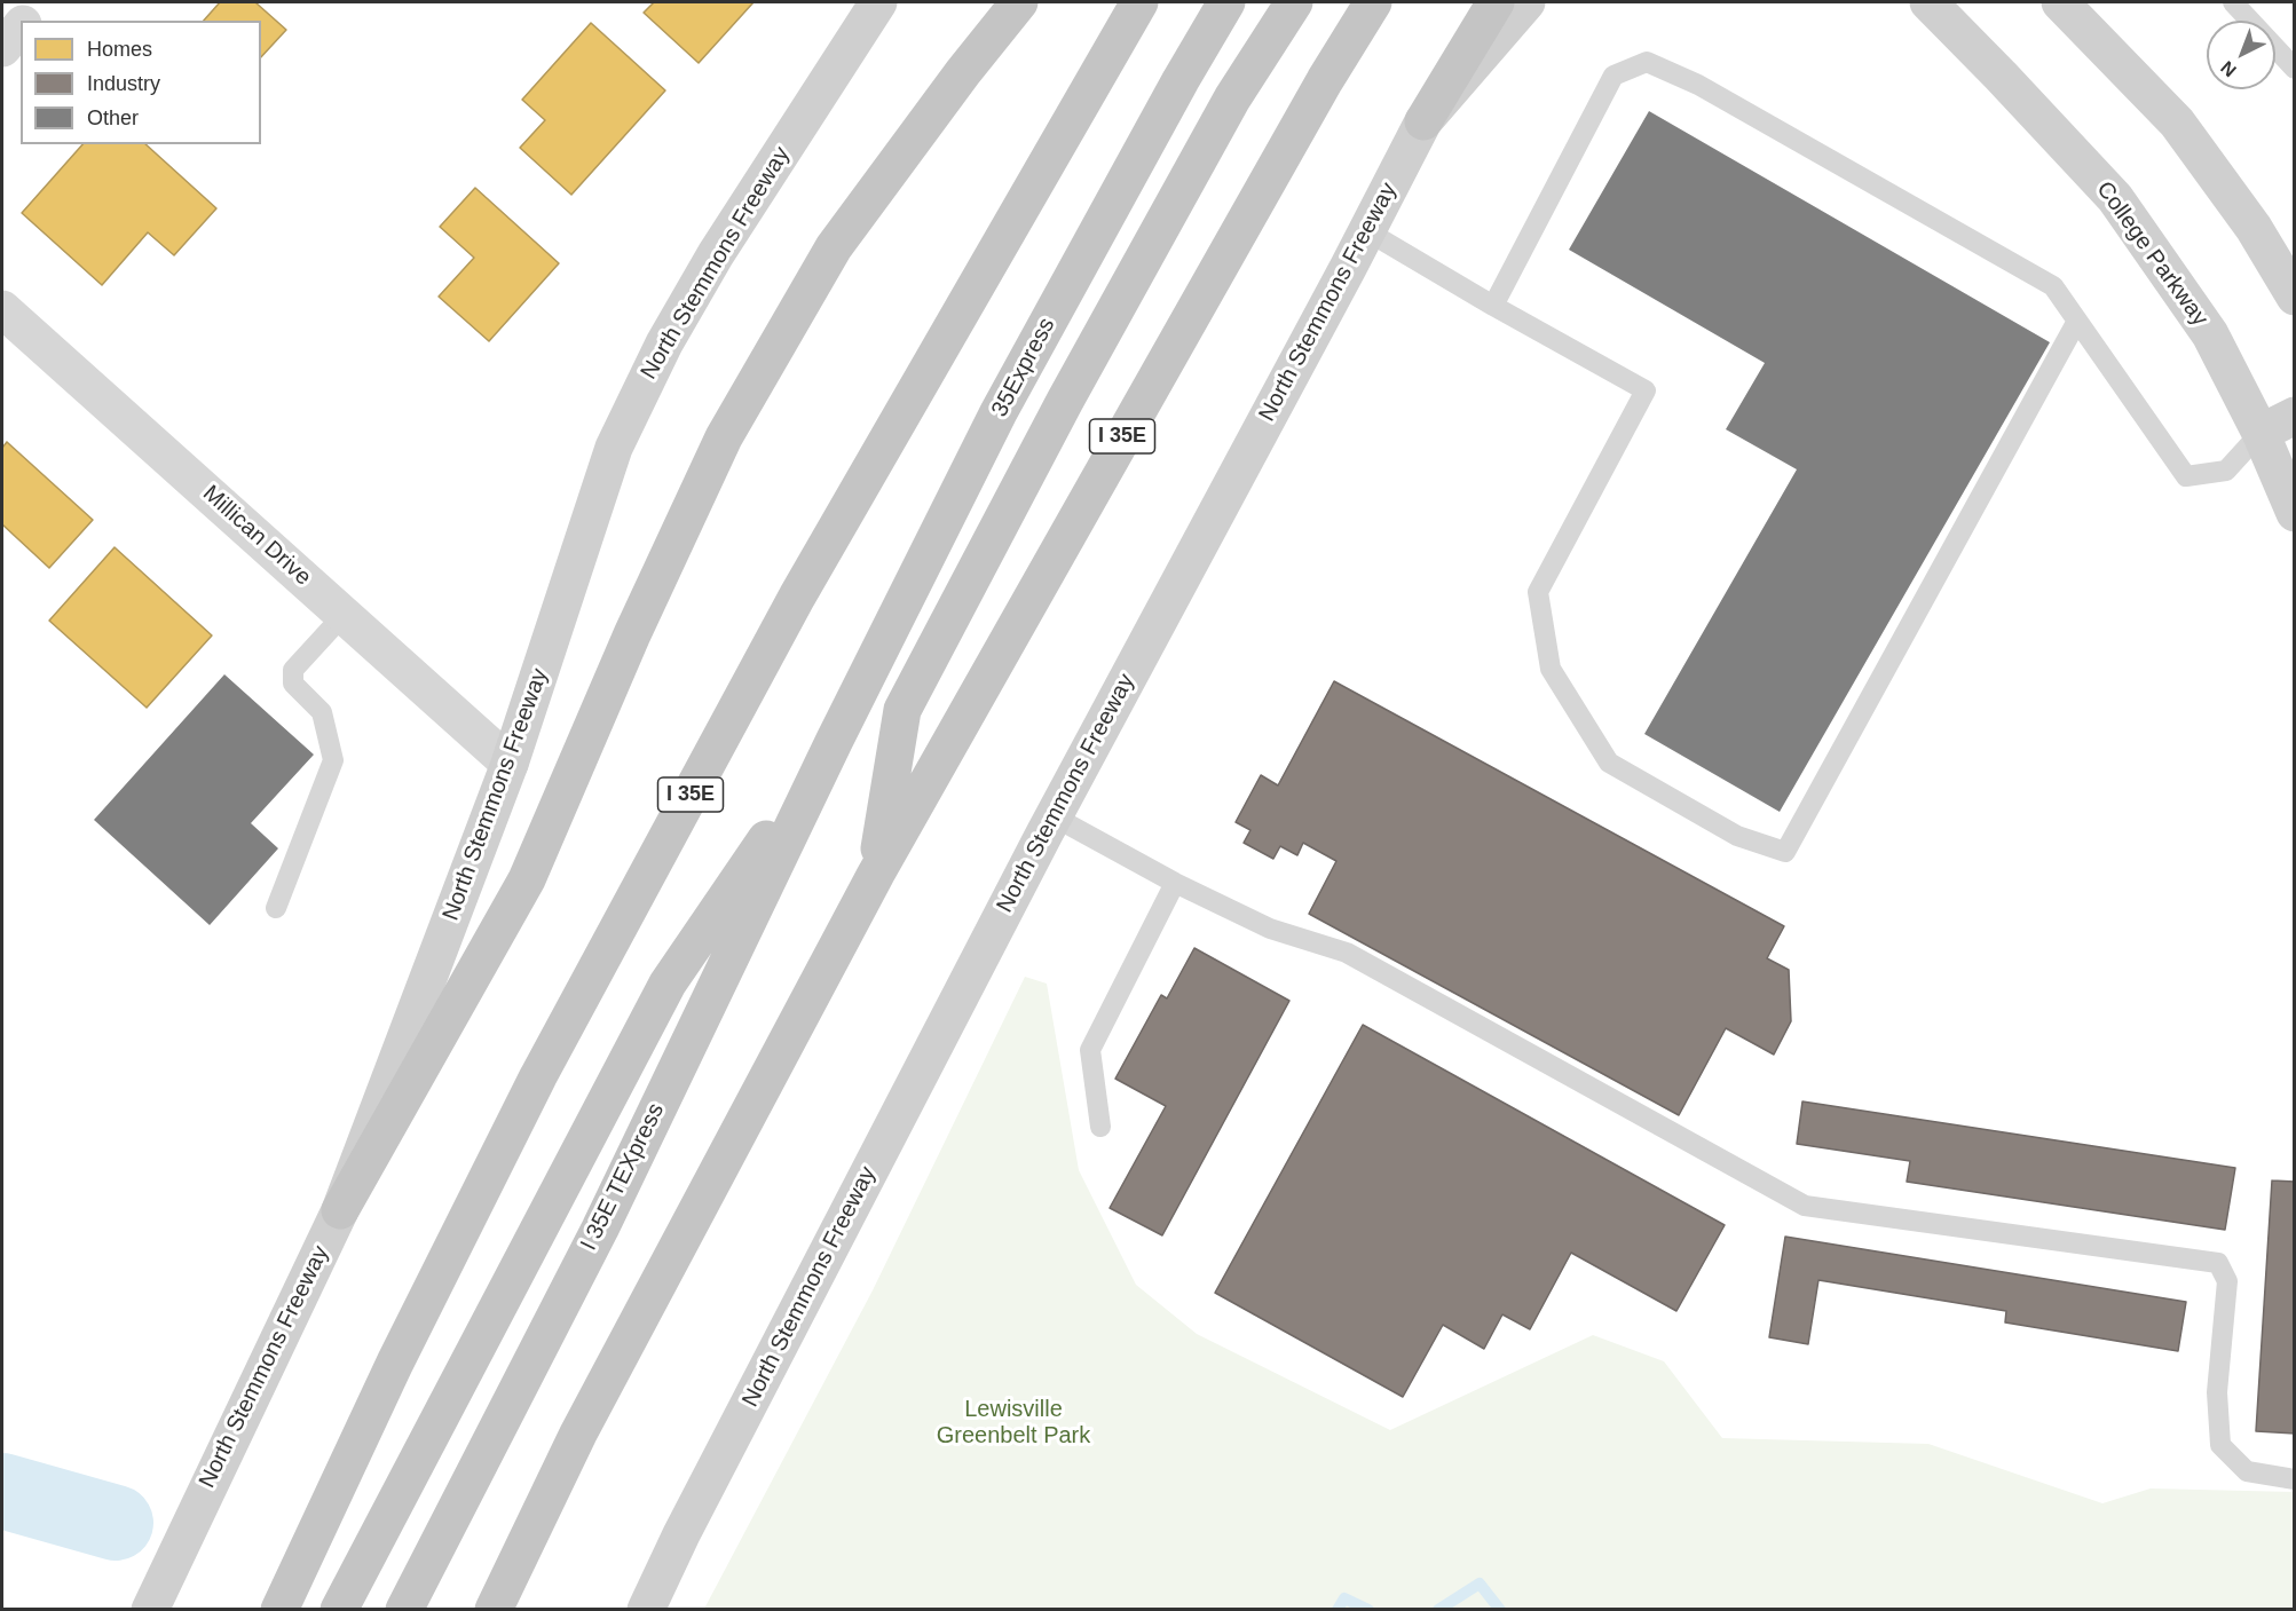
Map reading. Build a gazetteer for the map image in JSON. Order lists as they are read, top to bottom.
{
  "streets": {
    "highway": ["35Express", "I 35E", "I 35E TEXpress"],
    "main road": ["College Parkway", "North Stemmons Freeway"],
    "street": ["Millican Drive"]
  },
  "crossings": [
    ["North Stemmons Freeway", "Millican Drive"],
    ["35Express", "I 35E TEXpress"]
  ],
  "parks": ["Lewisville Greenbelt Park"],
  "legend": ["Homes", "Industry", "Other"],
  "north": "bottom left"
}
